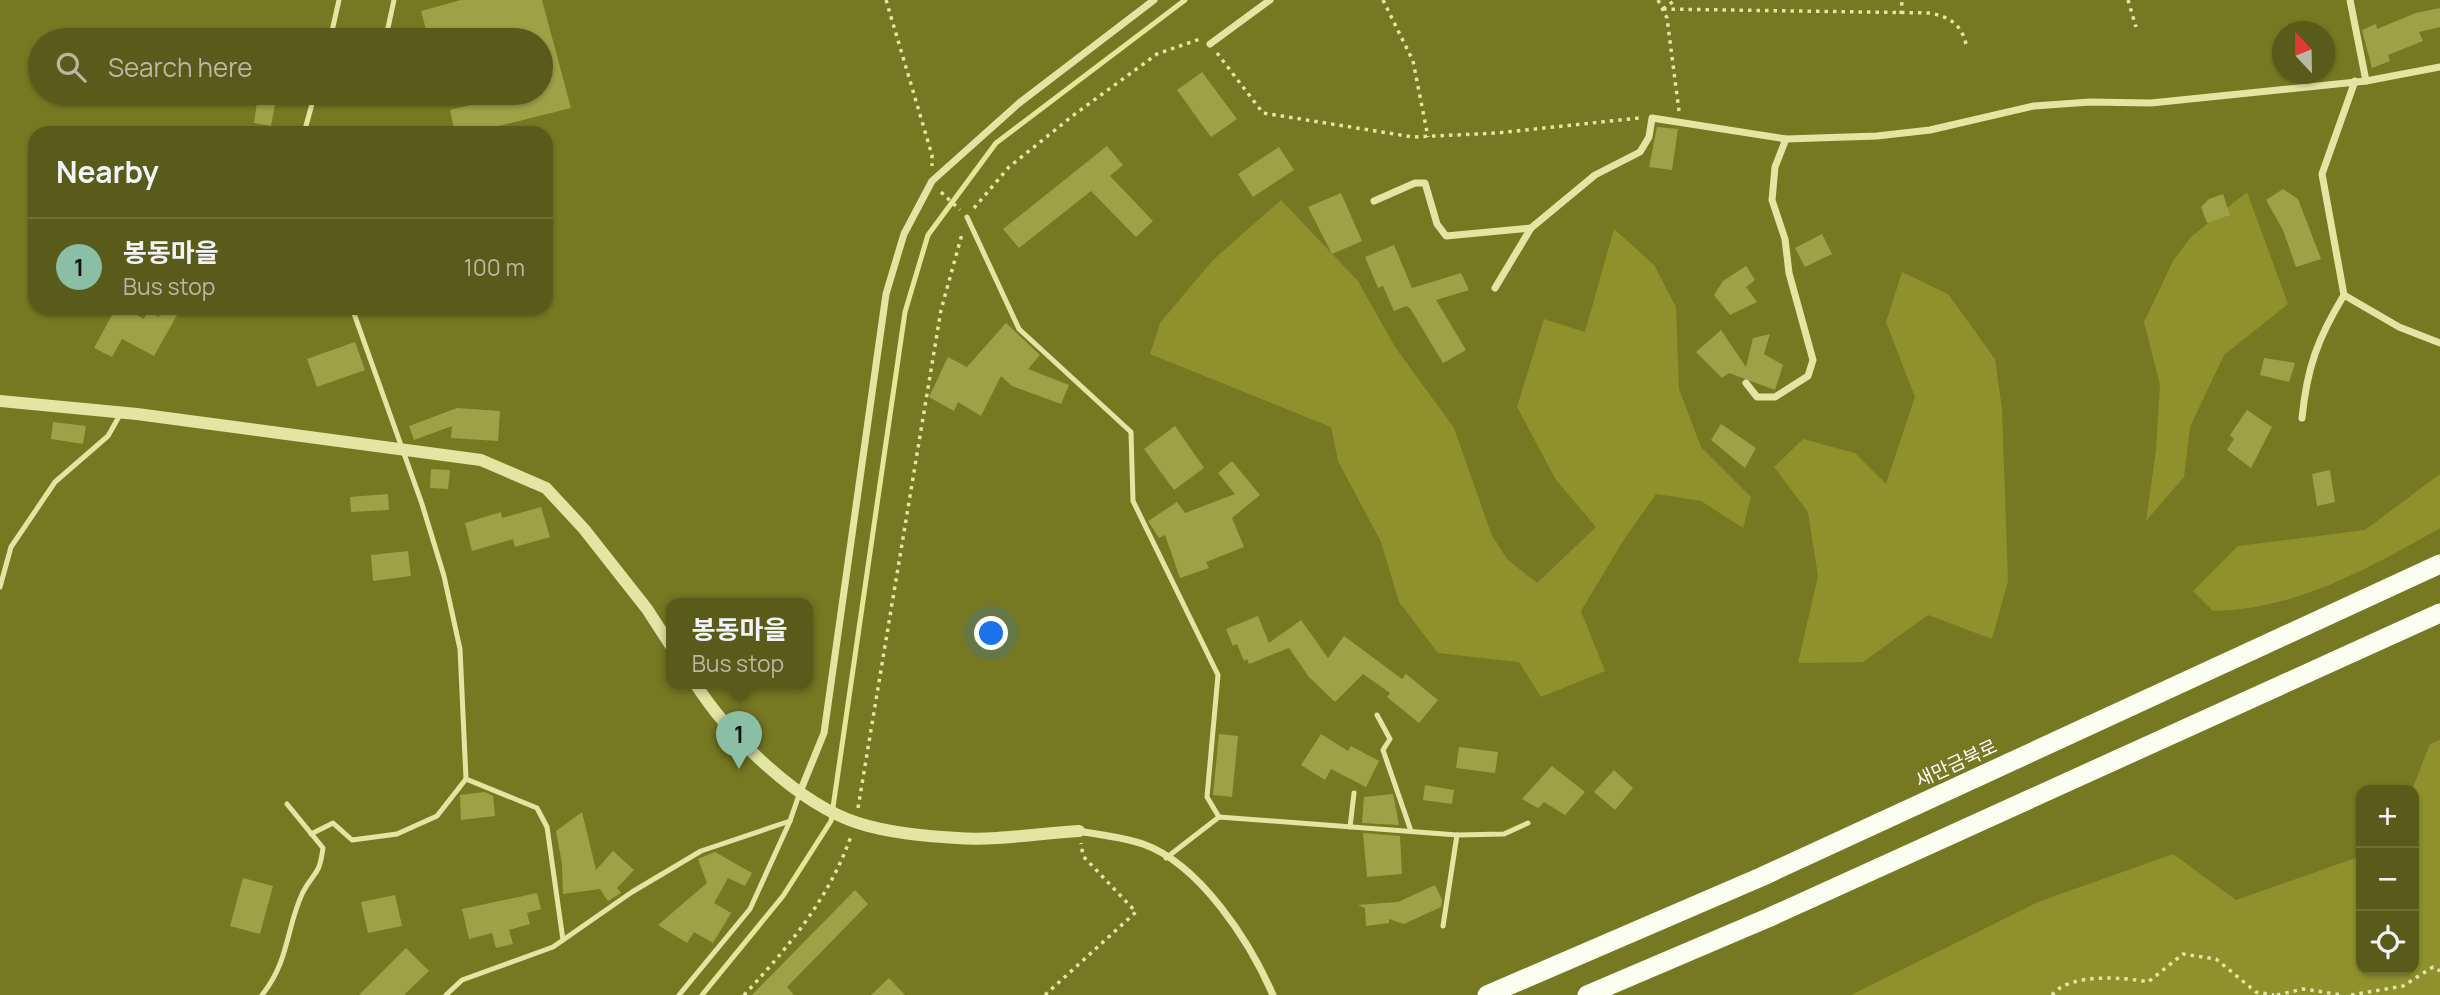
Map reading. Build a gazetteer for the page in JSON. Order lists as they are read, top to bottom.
{
  "streets": {
    "highway": ["새만금북로"]
  },
  "north": "top",
  "page": {
    "search": "Search here",
    "heading": "Nearby",
    "list": [
      {
        "mark": "1",
        "name": "봉동마을",
        "note": "Bus stop",
        "value": "100 m"
      }
    ],
    "popup": ["봉동마을", "Bus stop"],
    "pins": "1",
    "map_buttons": ["+", "−"]
  }
}
